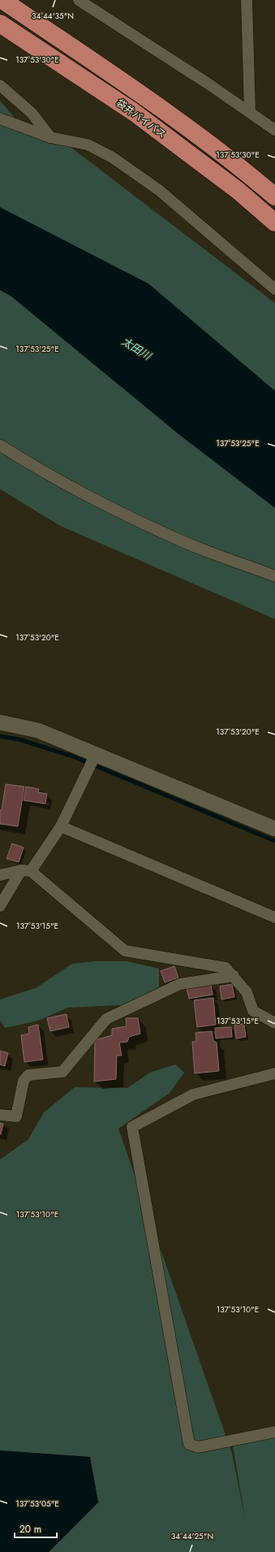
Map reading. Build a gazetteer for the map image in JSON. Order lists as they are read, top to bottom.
{
  "streets": {
    "highway": ["袋井バイパス"]
  },
  "water": ["太田川"],
  "scale_bar": "20 m",
  "coordinates": [
    "34°44'35\"N",
    "137°53'30\"E",
    "137°53'25\"E",
    "137°53'20\"E",
    "137°53'15\"E",
    "137°53'10\"E",
    "137°53'05\"E",
    "34°44'25\"N"
  ]
}
